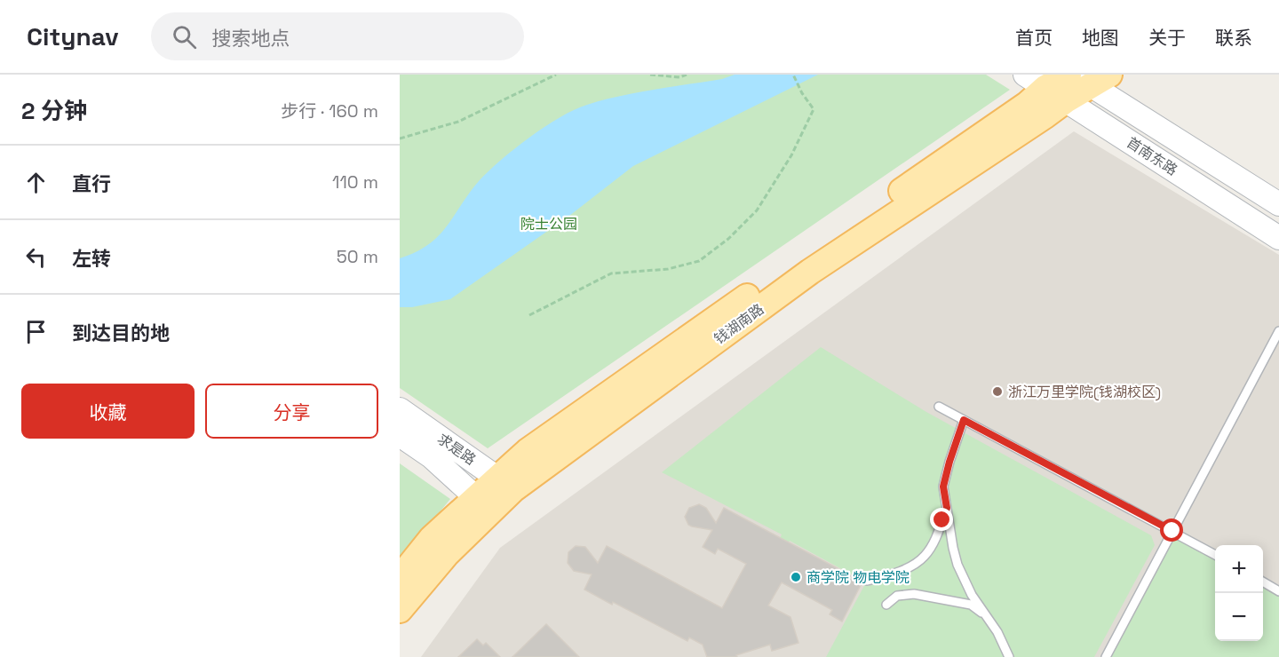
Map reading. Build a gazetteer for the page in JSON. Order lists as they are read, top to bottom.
{
  "streets": {
    "main road": ["首南东路", "钱湖南路", "求是路"]
  },
  "crossings": [
    ["首南东路", "钱湖南路"],
    ["钱湖南路", "求是路"]
  ],
  "parks": ["院士公园"],
  "places": ["浙江万里学院(钱湖校区)", "商学院 物电学院"],
  "page": {
    "header": "Citynav",
    "search": "搜索地点",
    "nav": [
      "首页",
      "地图",
      "关于",
      "联系"
    ],
    "heading": ["2 分钟", "步行 · 160 m"],
    "list": [
      ["直行", "110 m"],
      ["左转", "50 m"],
      "到达目的地"
    ],
    "buttons": ["收藏", "分享"],
    "map_buttons": ["+", "−"]
  }
}
